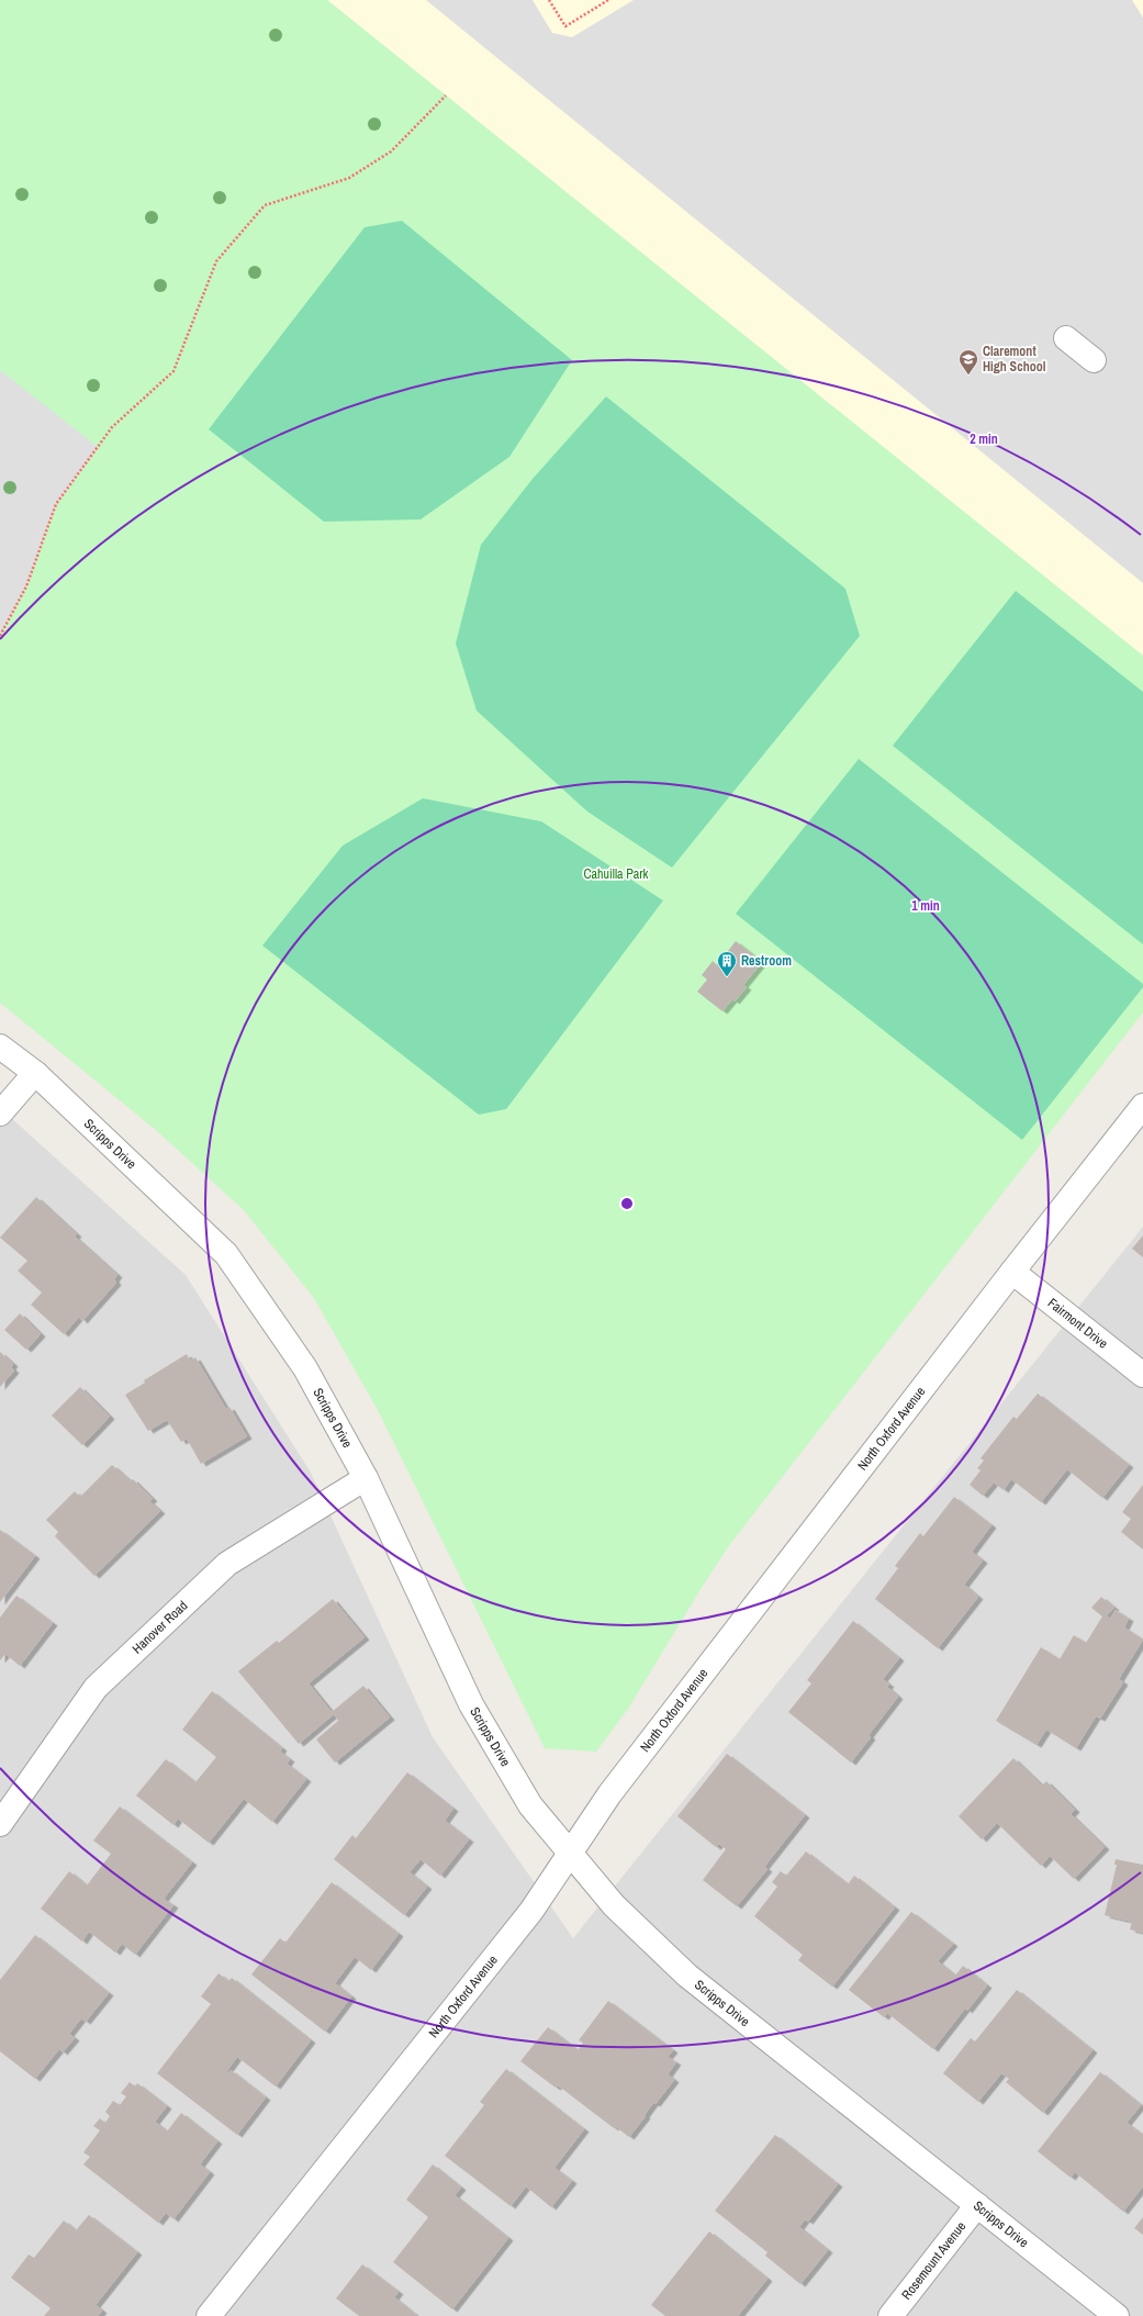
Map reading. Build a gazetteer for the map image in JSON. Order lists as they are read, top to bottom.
{
  "streets": {
    "street": [
      "Scripps Drive",
      "Fairmont Drive",
      "North Oxford Avenue",
      "Hanover Road",
      "Rosemount Avenue"
    ]
  },
  "crossings": [
    ["Scripps Drive", "North Oxford Avenue"],
    ["Scripps Drive", "Hanover Road"],
    ["Scripps Drive", "Rosemount Avenue"],
    ["Fairmont Drive", "North Oxford Avenue"]
  ],
  "parks": ["Cahuilla Park"],
  "places": {
    "school or university": ["Claremont High School"],
    "building": ["Restroom"]
  },
  "rings": ["2 min", "1 min"]
}
